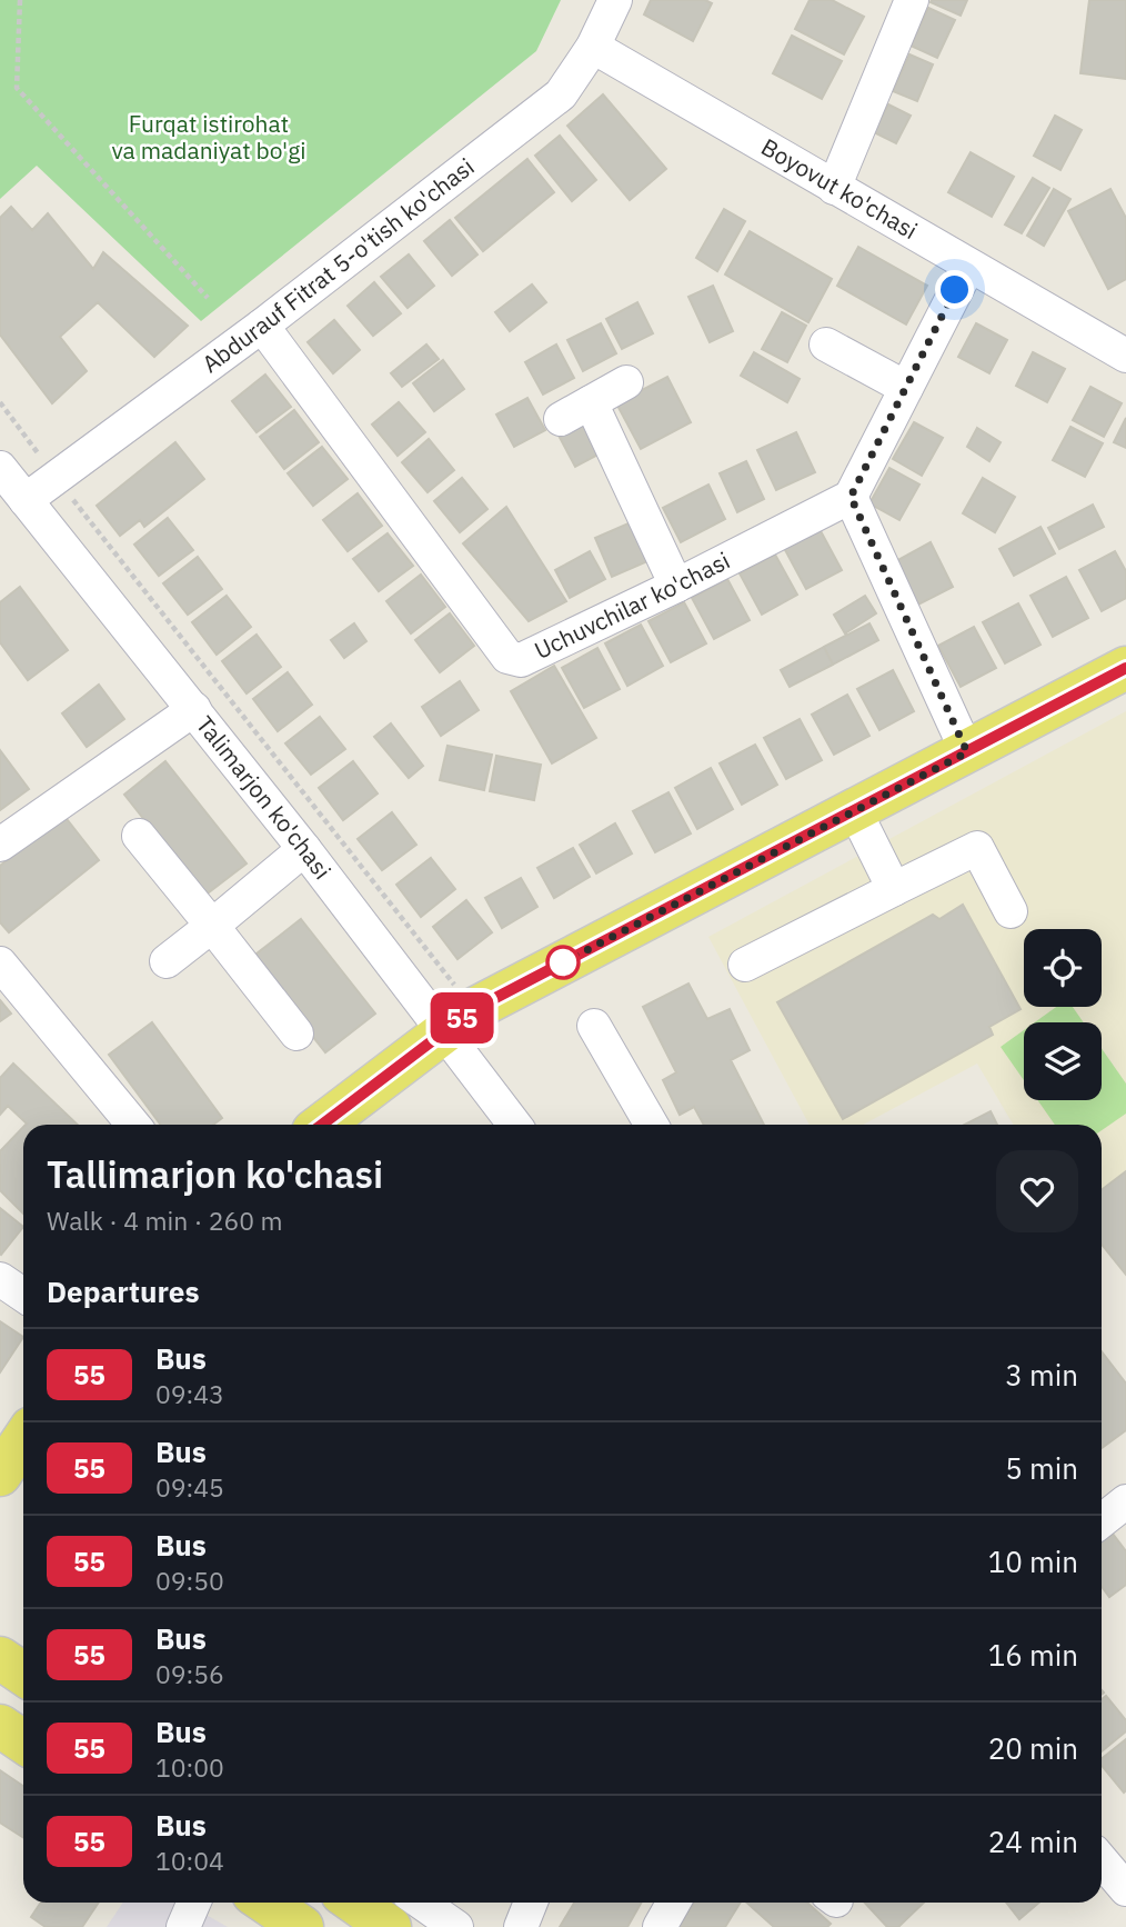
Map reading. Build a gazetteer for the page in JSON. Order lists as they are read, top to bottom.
{
  "streets": {
    "street": [
      "Boyovut ko'chasi",
      "Abdurauf Fitrat 5-o'tish ko'chasi",
      "Uchuvchilar ko'chasi",
      "Talimarjon ko'chasi"
    ]
  },
  "crossings": [
    ["Boyovut ko'chasi", "Abdurauf Fitrat 5-o'tish ko'chasi"],
    ["Abdurauf Fitrat 5-o'tish ko'chasi", "Uchuvchilar ko'chasi"],
    ["Abdurauf Fitrat 5-o'tish ko'chasi", "Talimarjon ko'chasi"]
  ],
  "parks": ["Furqat istirohat va madaniyat bo'gi"],
  "lines": ["bus line 55"],
  "page": {
    "on_map": "55",
    "heading": [
      ["Tallimarjon ko'chasi", "Walk · 4 min · 260 m"],
      "Departures"
    ],
    "list": [
      {
        "mark": "55",
        "name": "Bus",
        "note": "09:43",
        "value": "3 min"
      },
      {
        "mark": "55",
        "name": "Bus",
        "note": "09:45",
        "value": "5 min"
      },
      {
        "mark": "55",
        "name": "Bus",
        "note": "09:50",
        "value": "10 min"
      },
      {
        "mark": "55",
        "name": "Bus",
        "note": "09:56",
        "value": "16 min"
      },
      {
        "mark": "55",
        "name": "Bus",
        "note": "10:00",
        "value": "20 min"
      },
      {
        "mark": "55",
        "name": "Bus",
        "note": "10:04",
        "value": "24 min"
      }
    ]
  }
}
